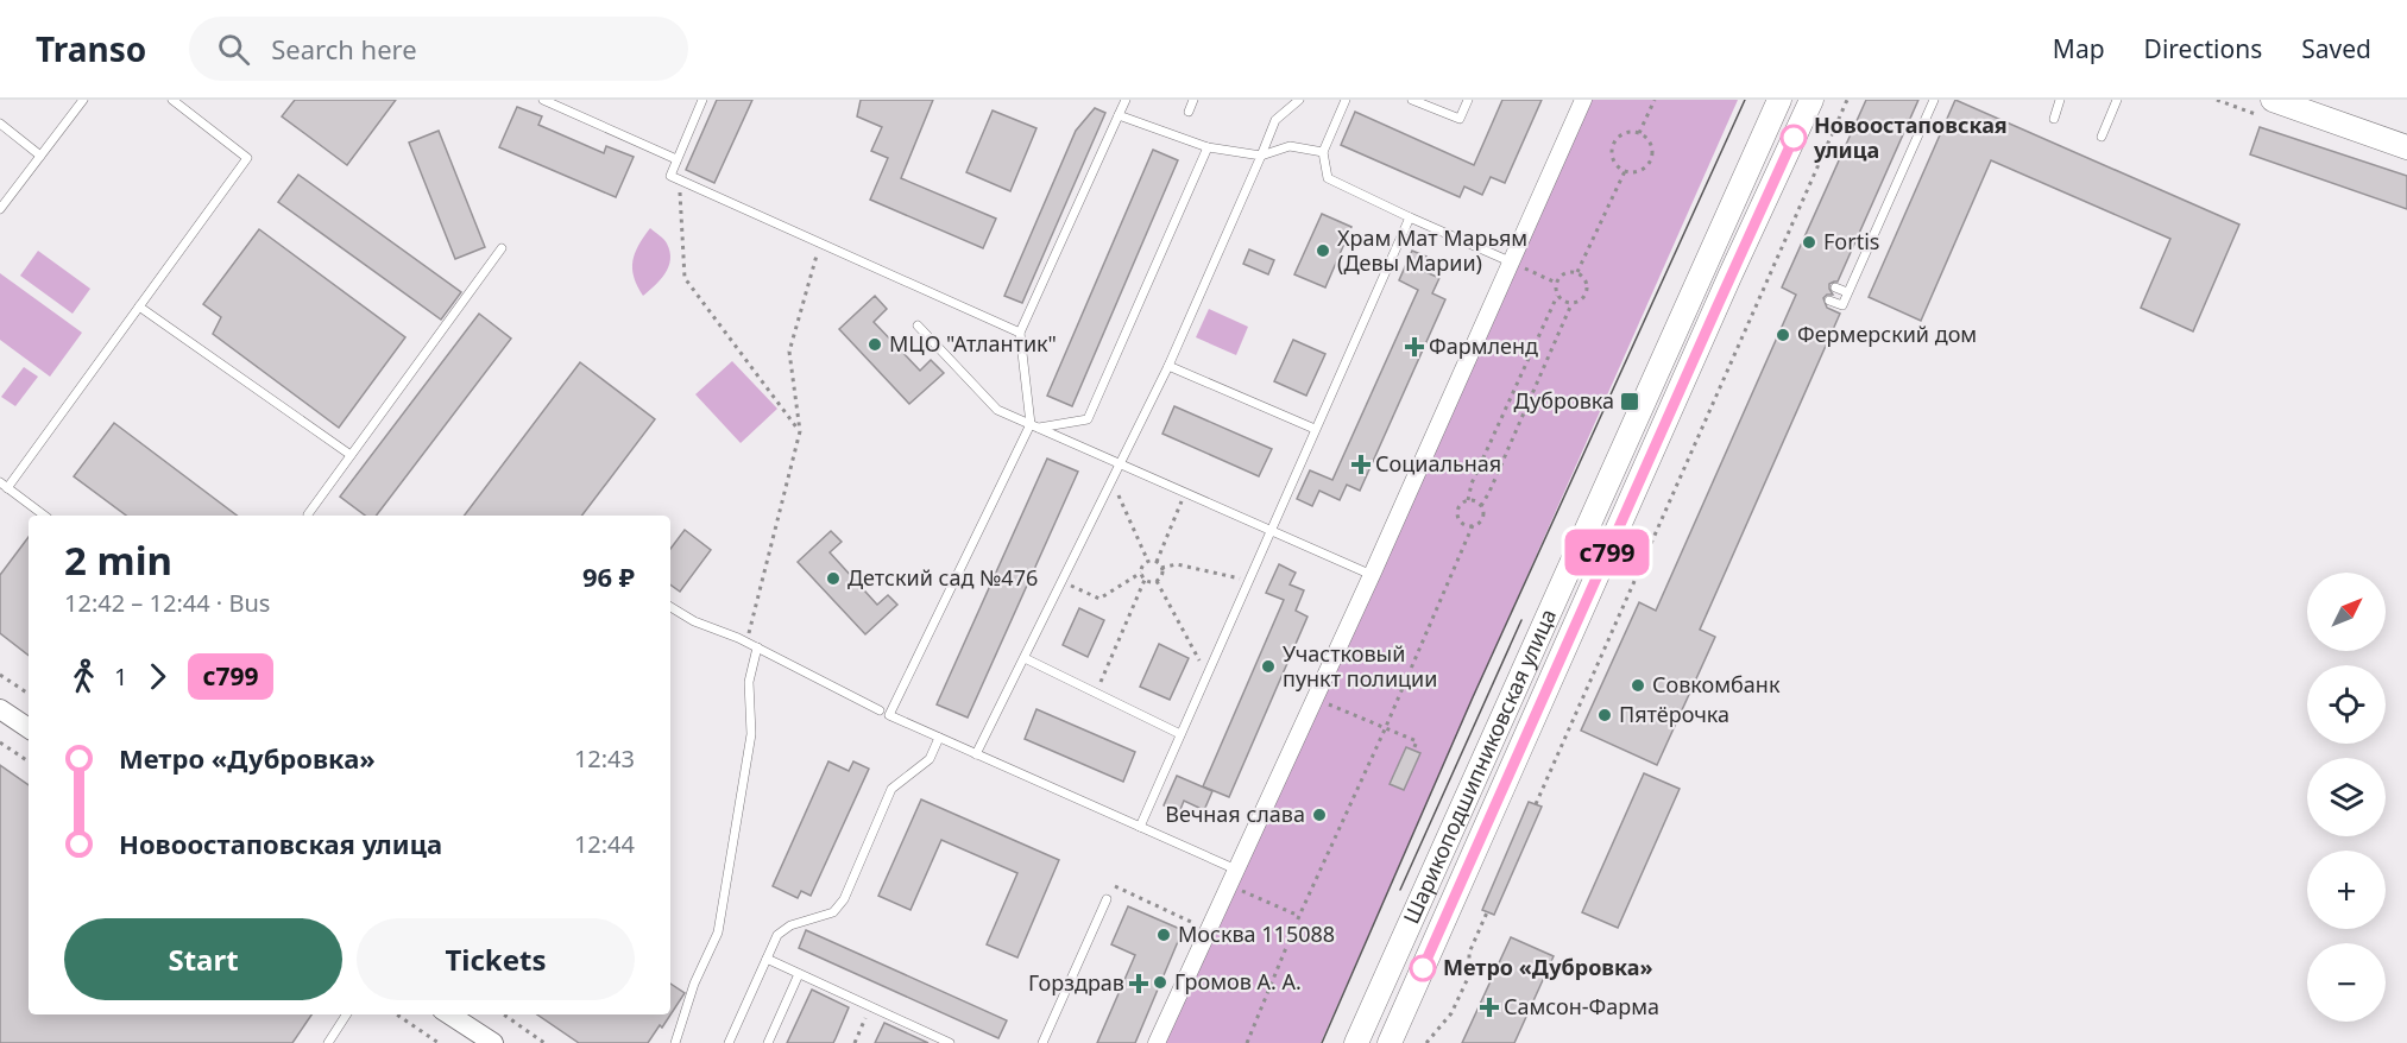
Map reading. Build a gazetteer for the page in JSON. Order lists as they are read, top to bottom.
{
  "streets": {
    "main road": ["Шарикоподшипниковская улица"]
  },
  "places": {
    "other": [
      "Новоостаповская улица",
      "Fortis",
      "Храм Мат Марьям (Девы Марии)",
      "Фермерский дом",
      "МЦО \"Атлантик\"",
      "Детский сад №476",
      "Участковый пункт полиции",
      "Совкомбанк",
      "Пятёрочка",
      "Вечная слава",
      "Москва 115088",
      "Метро «Дубровка»",
      "Громов А. А."
    ],
    "health": [
      "Фармленд",
      "Социальная",
      "Горздрав",
      "Самсон-Фарма"
    ],
    "transit": ["Дубровка"]
  },
  "lines": ["bus line с799"],
  "north": "top right",
  "page": {
    "header": "Transo",
    "search": "Search here",
    "nav": ["Map", "Directions", "Saved"],
    "on_map": "с799",
    "heading": ["2 min", "12:42 – 12:44 · Bus", "96 ₽"],
    "map_buttons": ["+", "−"],
    "legs": ["1", "с799"],
    "list": [
      {
        "name": "Метро «Дубровка»",
        "value": "12:43"
      },
      {
        "name": "Новоостаповская улица",
        "value": "12:44"
      }
    ],
    "buttons": ["Start", "Tickets"]
  }
}
